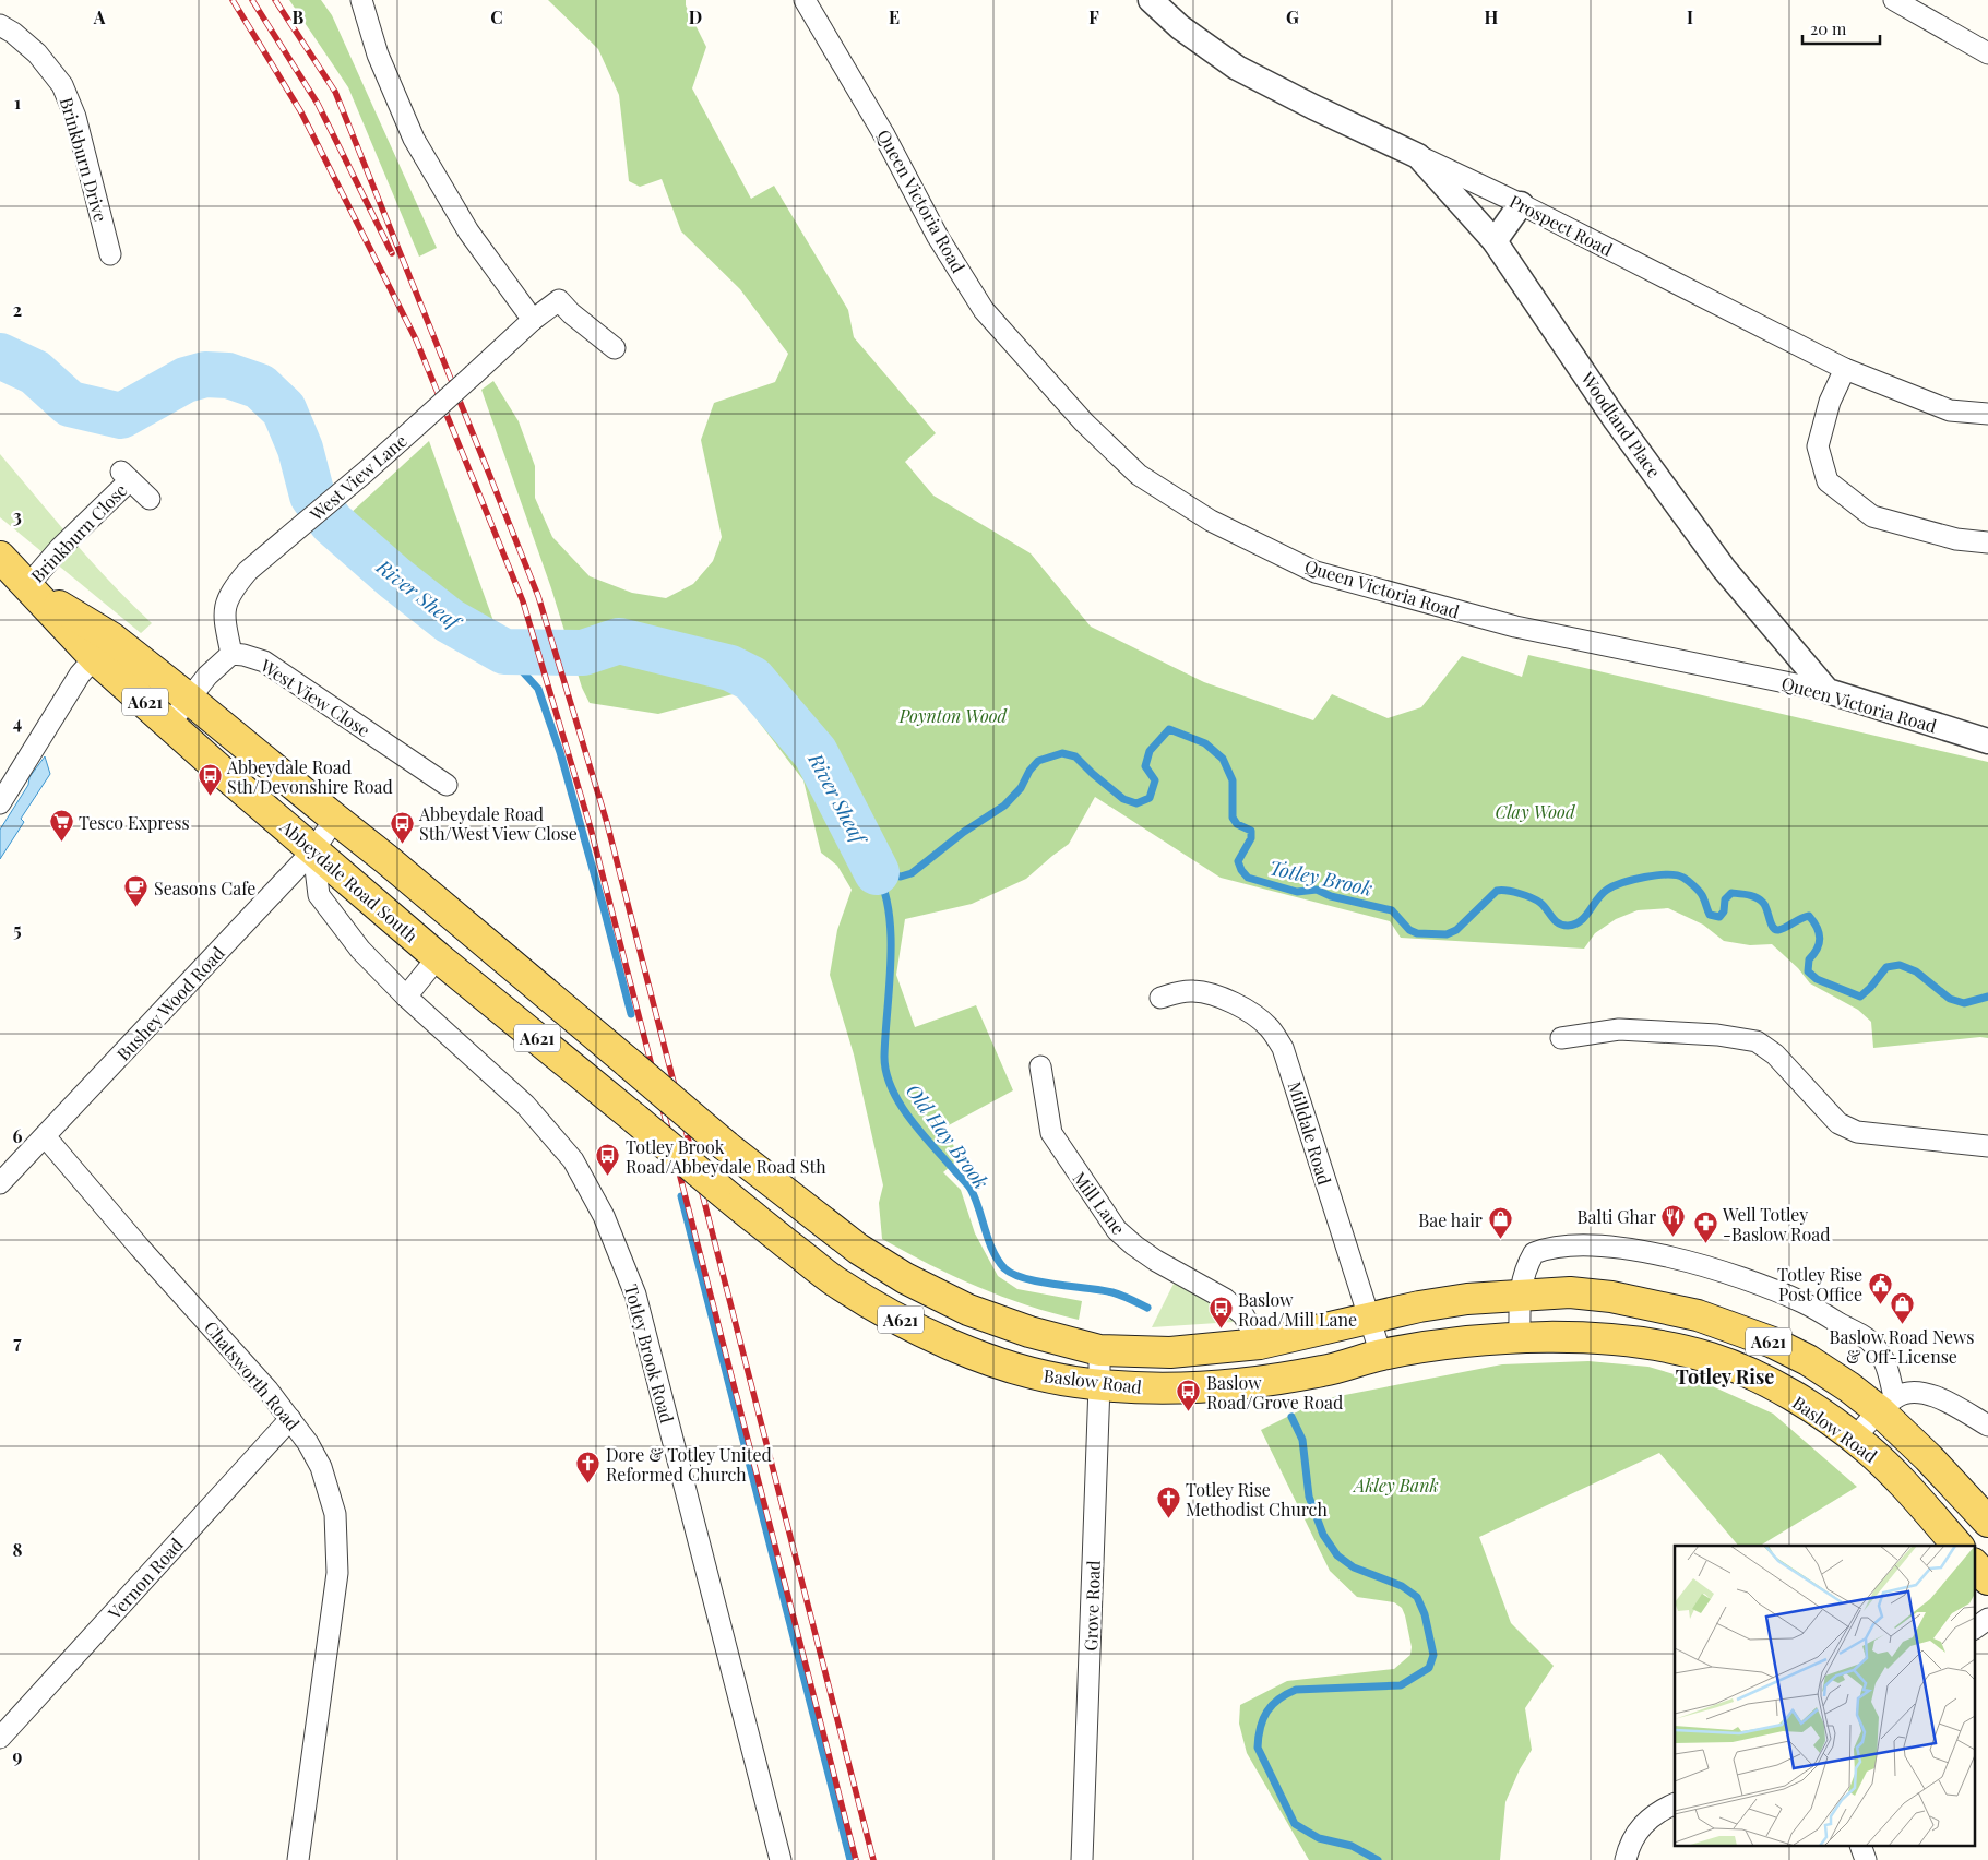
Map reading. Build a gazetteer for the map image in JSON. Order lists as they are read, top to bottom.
{
  "streets": {
    "main road": ["A621", "Abbeydale Road South", "Baslow Road"],
    "street": [
      "Brinkburn Drive",
      "Queen Victoria Road",
      "Prospect Road",
      "Woodland Place",
      "West View Lane",
      "Brinkburn Close",
      "West View Close",
      "Bushey Wood Road",
      "Milldale Road",
      "Mill Lane",
      "Totley Brook Road",
      "Chatsworth Road",
      "Vernon Road",
      "Grove Road"
    ]
  },
  "crossings": [
    ["Queen Victoria Road", "Woodland Place"],
    ["Prospect Road", "Woodland Place"],
    ["West View Lane", "West View Close"],
    ["Brinkburn Close", "Abbeydale Road South"],
    ["A621", "Abbeydale Road South"],
    ["A621", "Bushey Wood Road"],
    ["A621", "Milldale Road"],
    ["A621", "Mill Lane"],
    ["A621", "Grove Road"],
    ["Abbeydale Road South", "Bushey Wood Road"],
    ["Abbeydale Road South", "Totley Brook Road"],
    ["Abbeydale Road South", "Baslow Road"],
    ["Bushey Wood Road", "Totley Brook Road"],
    ["Bushey Wood Road", "Chatsworth Road"],
    ["Milldale Road", "Baslow Road"],
    ["Chatsworth Road", "Vernon Road"],
    ["Baslow Road", "Grove Road"]
  ],
  "districts": ["Totley Rise"],
  "water": ["River Sheaf", "Totley Brook", "Old Hay Brook"],
  "parks": ["Poynton Wood", "Clay Wood", "Akley Bank"],
  "places": {
    "bus stop": [
      "Abbeydale Road Sth/Devonshire Road",
      "Abbeydale Road Sth/West View Close",
      "Totley Brook Road/Abbeydale Road Sth",
      "Baslow Road/Mill Lane",
      "Baslow Road/Grove Road"
    ],
    "supermarket": ["Tesco Express"],
    "cafe": ["Seasons Cafe"],
    "restaurant": ["Balti Ghar"],
    "shop": ["Bae hair", "Baslow Road News & Off-License"],
    "pharmacy": ["Well Totley -Baslow Road"],
    "public building": ["Totley Rise Post Office"],
    "church": ["Dore & Totley United Reformed Church", "Totley Rise Methodist Church"]
  },
  "scale_bar": "20 m",
  "grid": {
    "columns": [
      "A",
      "B",
      "C",
      "D",
      "E",
      "F",
      "G",
      "H",
      "I"
    ],
    "rows": [
      "1",
      "2",
      "3",
      "4",
      "5",
      "6",
      "7",
      "8",
      "9"
    ]
  }
}
